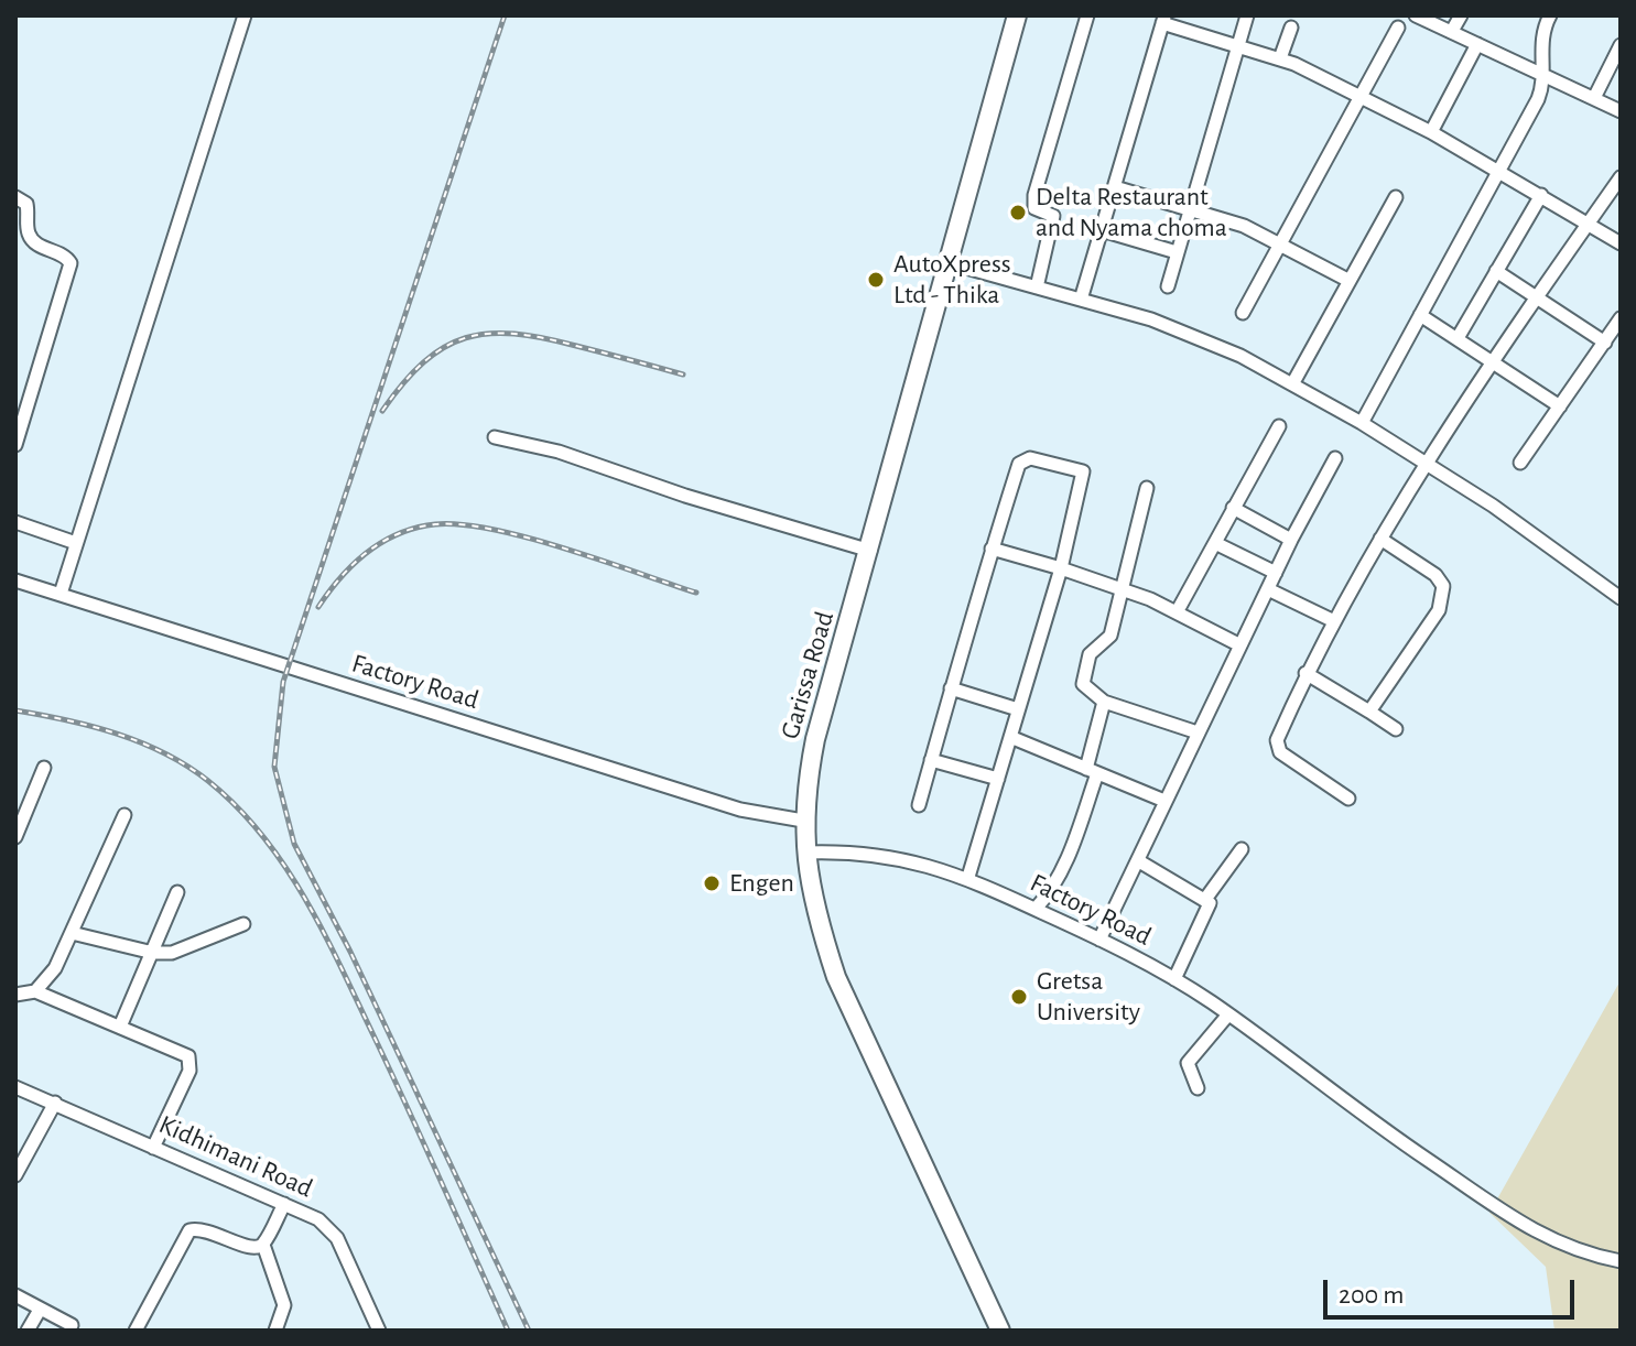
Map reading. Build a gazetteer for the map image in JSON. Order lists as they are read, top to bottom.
{
  "streets": {
    "highway": ["Garissa Road"],
    "street": ["Factory Road", "Kidhimani Road"]
  },
  "crossings": [
    ["Garissa Road", "Factory Road"]
  ],
  "places": [
    "Delta Restaurant and Nyama choma",
    "AutoXpress Ltd - Thika",
    "Engen",
    "Gretsa University"
  ],
  "scale_bar": "200 m"
}
